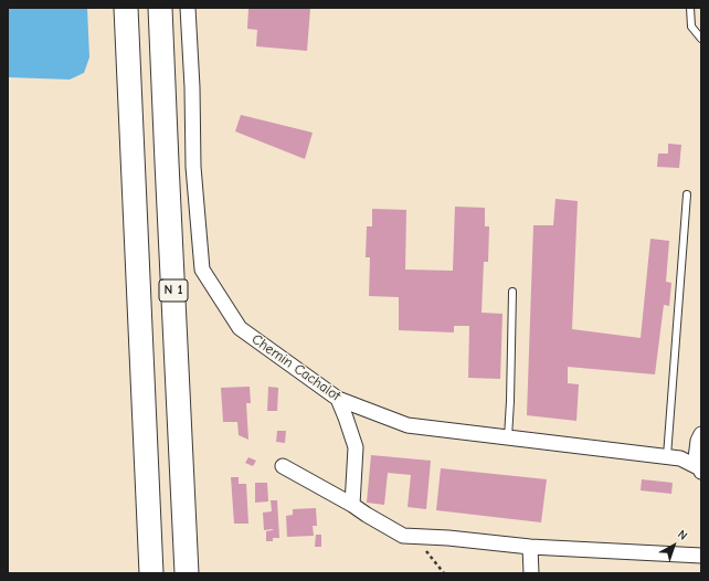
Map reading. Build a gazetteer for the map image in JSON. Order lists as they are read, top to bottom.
{
  "streets": {
    "highway": ["N 1"],
    "street": ["Chemin Cachalot"]
  },
  "north": "top right"
}
